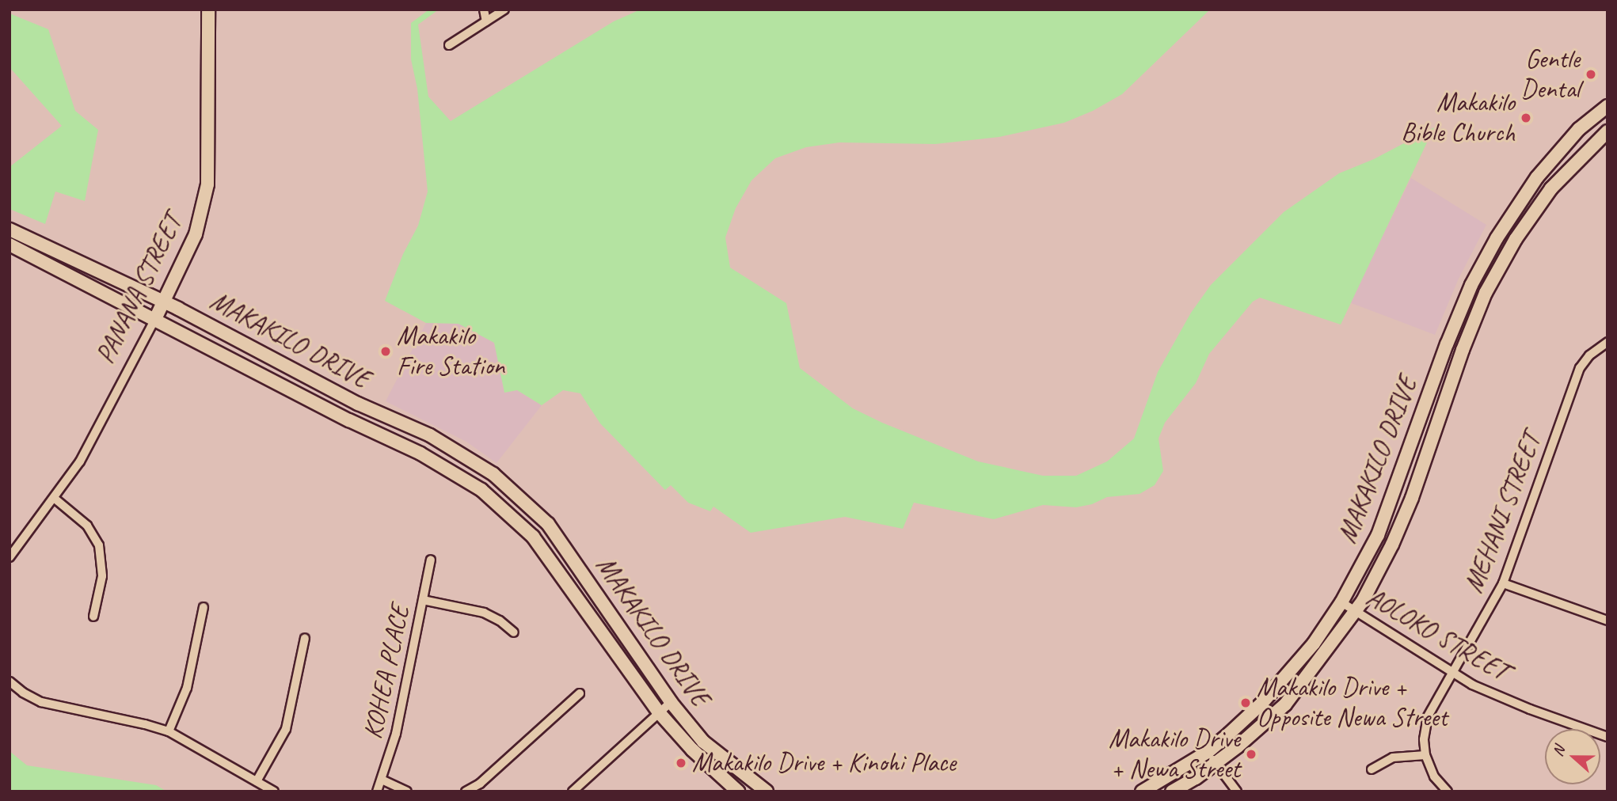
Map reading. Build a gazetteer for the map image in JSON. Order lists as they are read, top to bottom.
{
  "streets": {
    "main road": ["PANANA STREET", "MAKAKILO DRIVE"],
    "street": ["MEHANI STREET", "AOLOKO STREET", "KOHEA PLACE"]
  },
  "crossings": [
    ["PANANA STREET", "MAKAKILO DRIVE"],
    ["MAKAKILO DRIVE", "AOLOKO STREET"],
    ["MEHANI STREET", "AOLOKO STREET"]
  ],
  "places": [
    "Gentle Dental",
    "Makakilo Bible Church",
    "Makakilo Fire Station",
    "Makakilo Drive + Opposite Newa Street",
    "Makakilo Drive + Newa Street",
    "Makakilo Drive + Kinohi Place"
  ],
  "north": "left"
}
